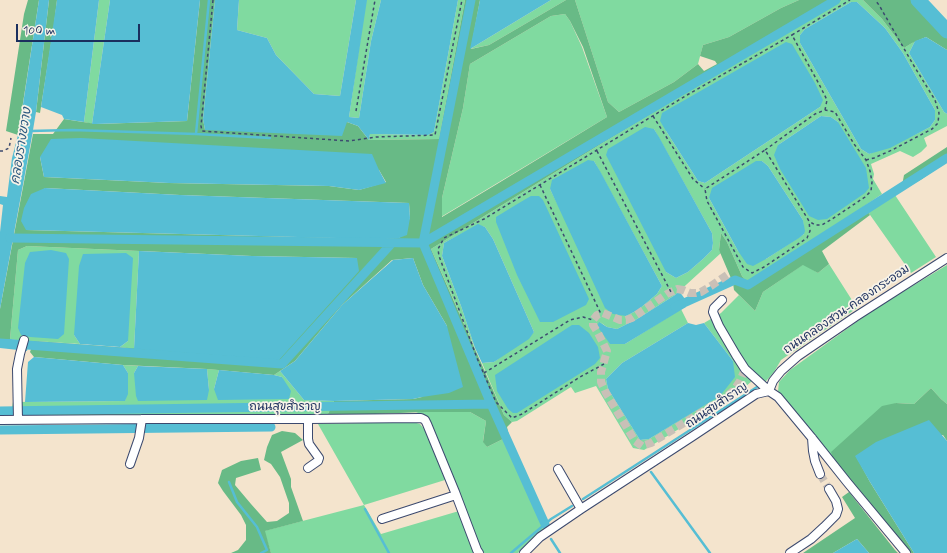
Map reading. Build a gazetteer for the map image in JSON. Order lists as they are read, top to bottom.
{
  "streets": {
    "street": ["ถนนคลองสวน-คลองกระออม", "ถนนสุขสำราญ"]
  },
  "crossings": [
    ["ถนนคลองสวน-คลองกระออม", "ถนนสุขสำราญ"]
  ],
  "water": ["คลองรางขวาง"],
  "scale_bar": "100 m"
}
